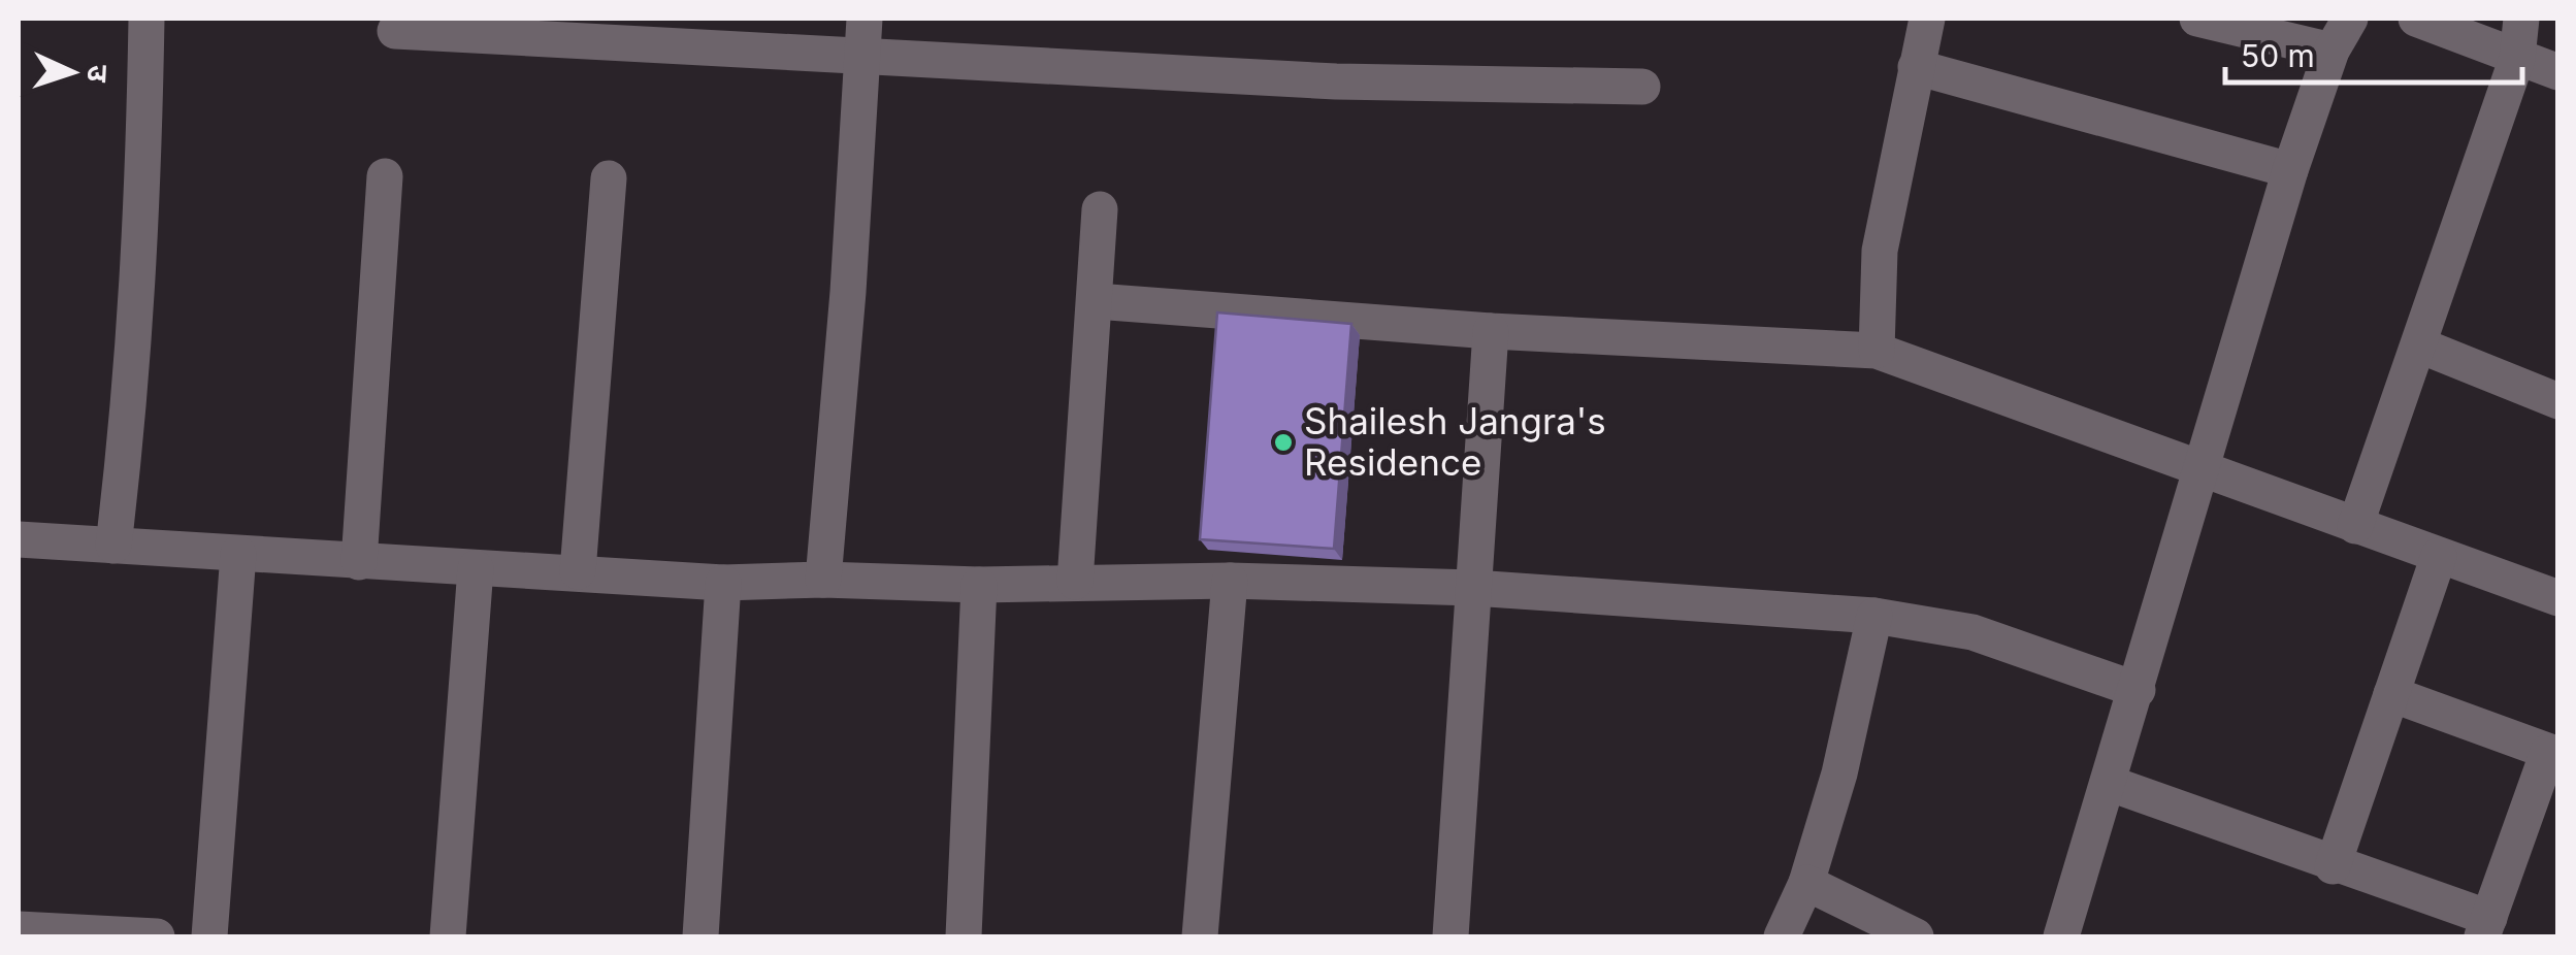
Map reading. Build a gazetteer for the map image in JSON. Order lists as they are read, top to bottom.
{
  "places": ["Shailesh Jangra's Residence"],
  "scale_bar": "50 m",
  "north": "right"
}
